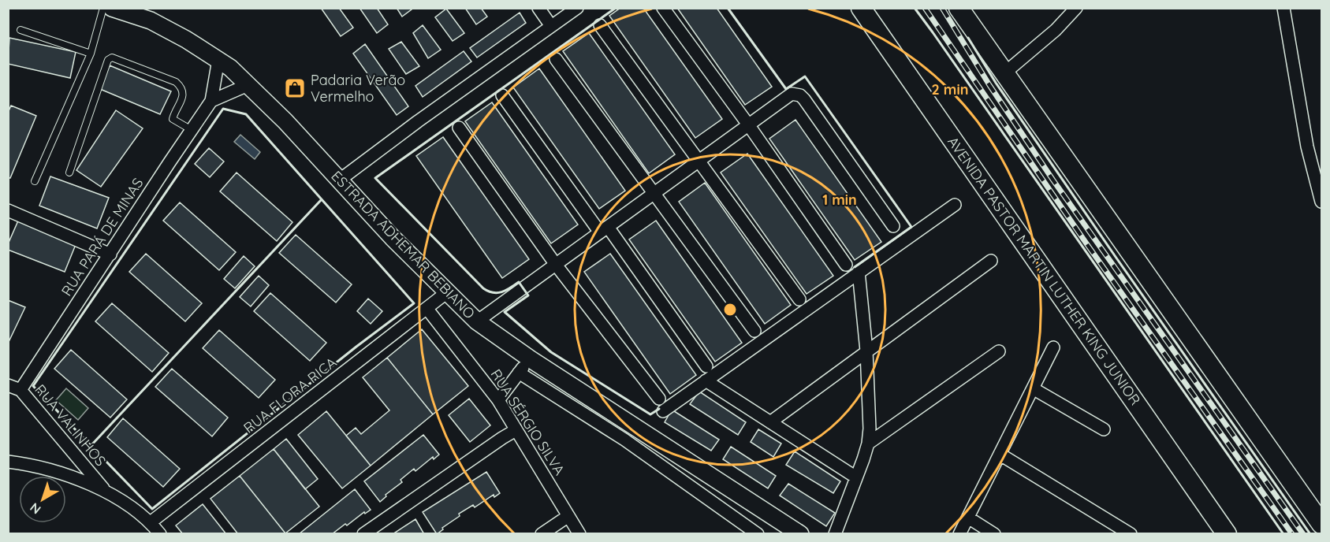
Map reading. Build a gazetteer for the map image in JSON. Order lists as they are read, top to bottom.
{
  "streets": {
    "main road": ["ESTRADA ADHEMAR BEBIANO", "AVENIDA PASTOR MARTIN LUTHER KING JUNIOR"],
    "street": [
      "RUA PARÁ DE MINAS",
      "RUA FLORA RICA",
      "RUA SÉRGIO SILVA",
      "RUA VALINHOS"
    ]
  },
  "crossings": [
    ["RUA PARÁ DE MINAS", "ESTRADA ADHEMAR BEBIANO"],
    ["RUA PARÁ DE MINAS", "RUA VALINHOS"],
    ["ESTRADA ADHEMAR BEBIANO", "RUA FLORA RICA"],
    ["RUA FLORA RICA", "RUA SÉRGIO SILVA"]
  ],
  "places": {
    "shop": ["Padaria Verão Vermelho"]
  },
  "north": "bottom left",
  "rings": ["2 min", "1 min"]
}
